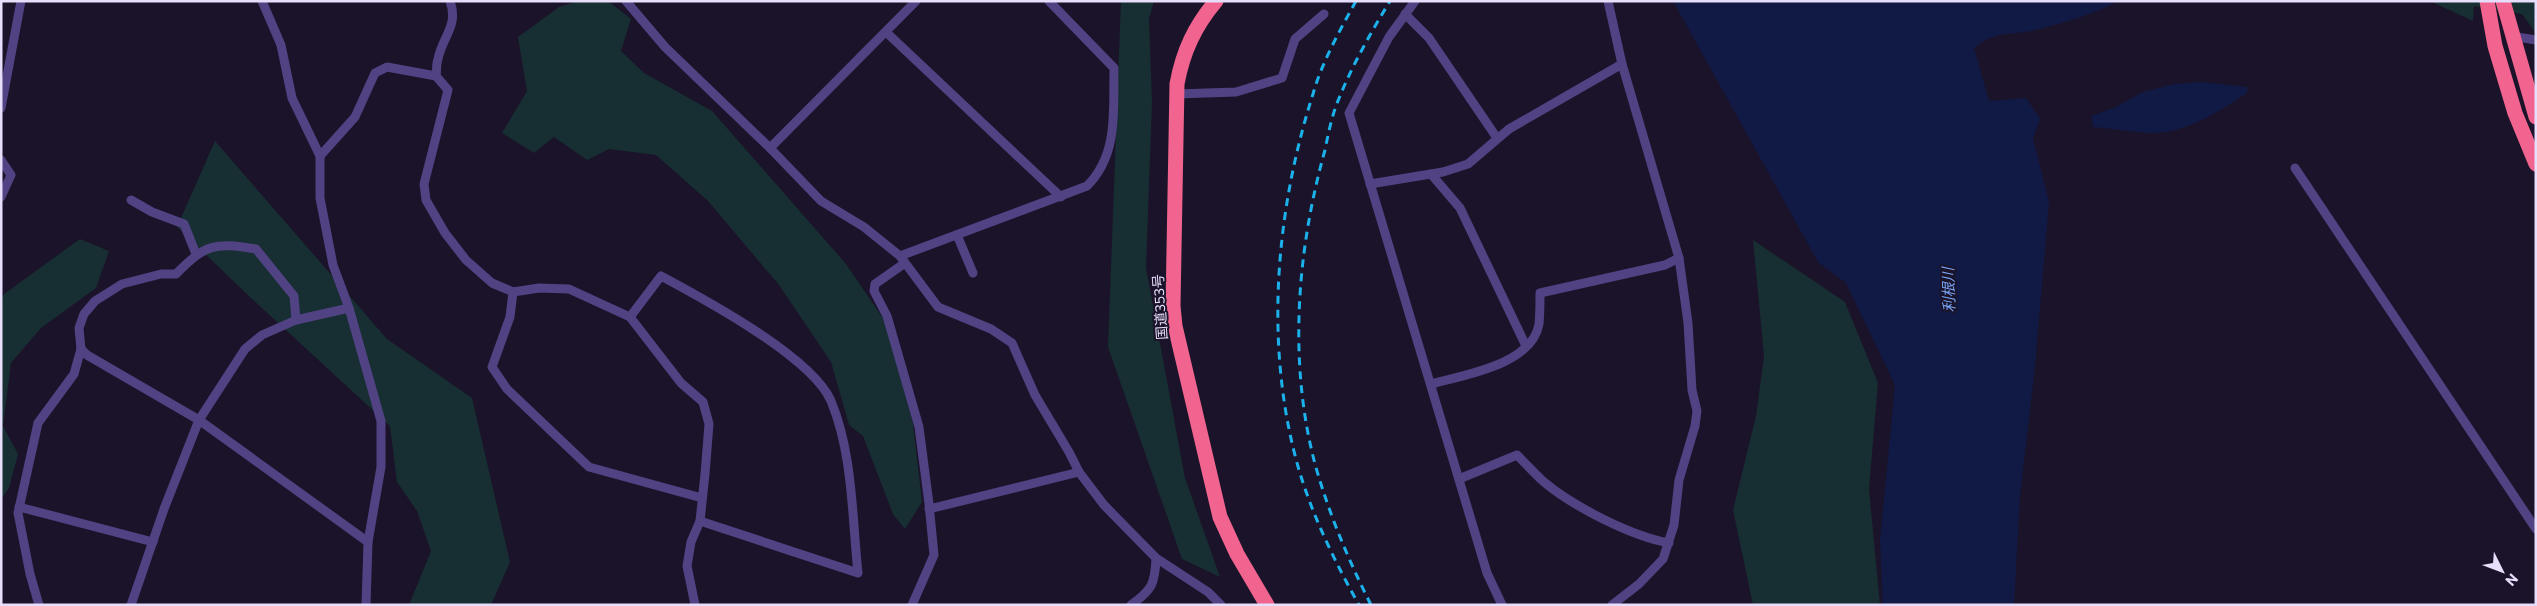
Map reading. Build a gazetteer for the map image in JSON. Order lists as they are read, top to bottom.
{
  "streets": {
    "highway": ["国道353号"]
  },
  "water": ["利根川"],
  "north": "bottom right"
}
